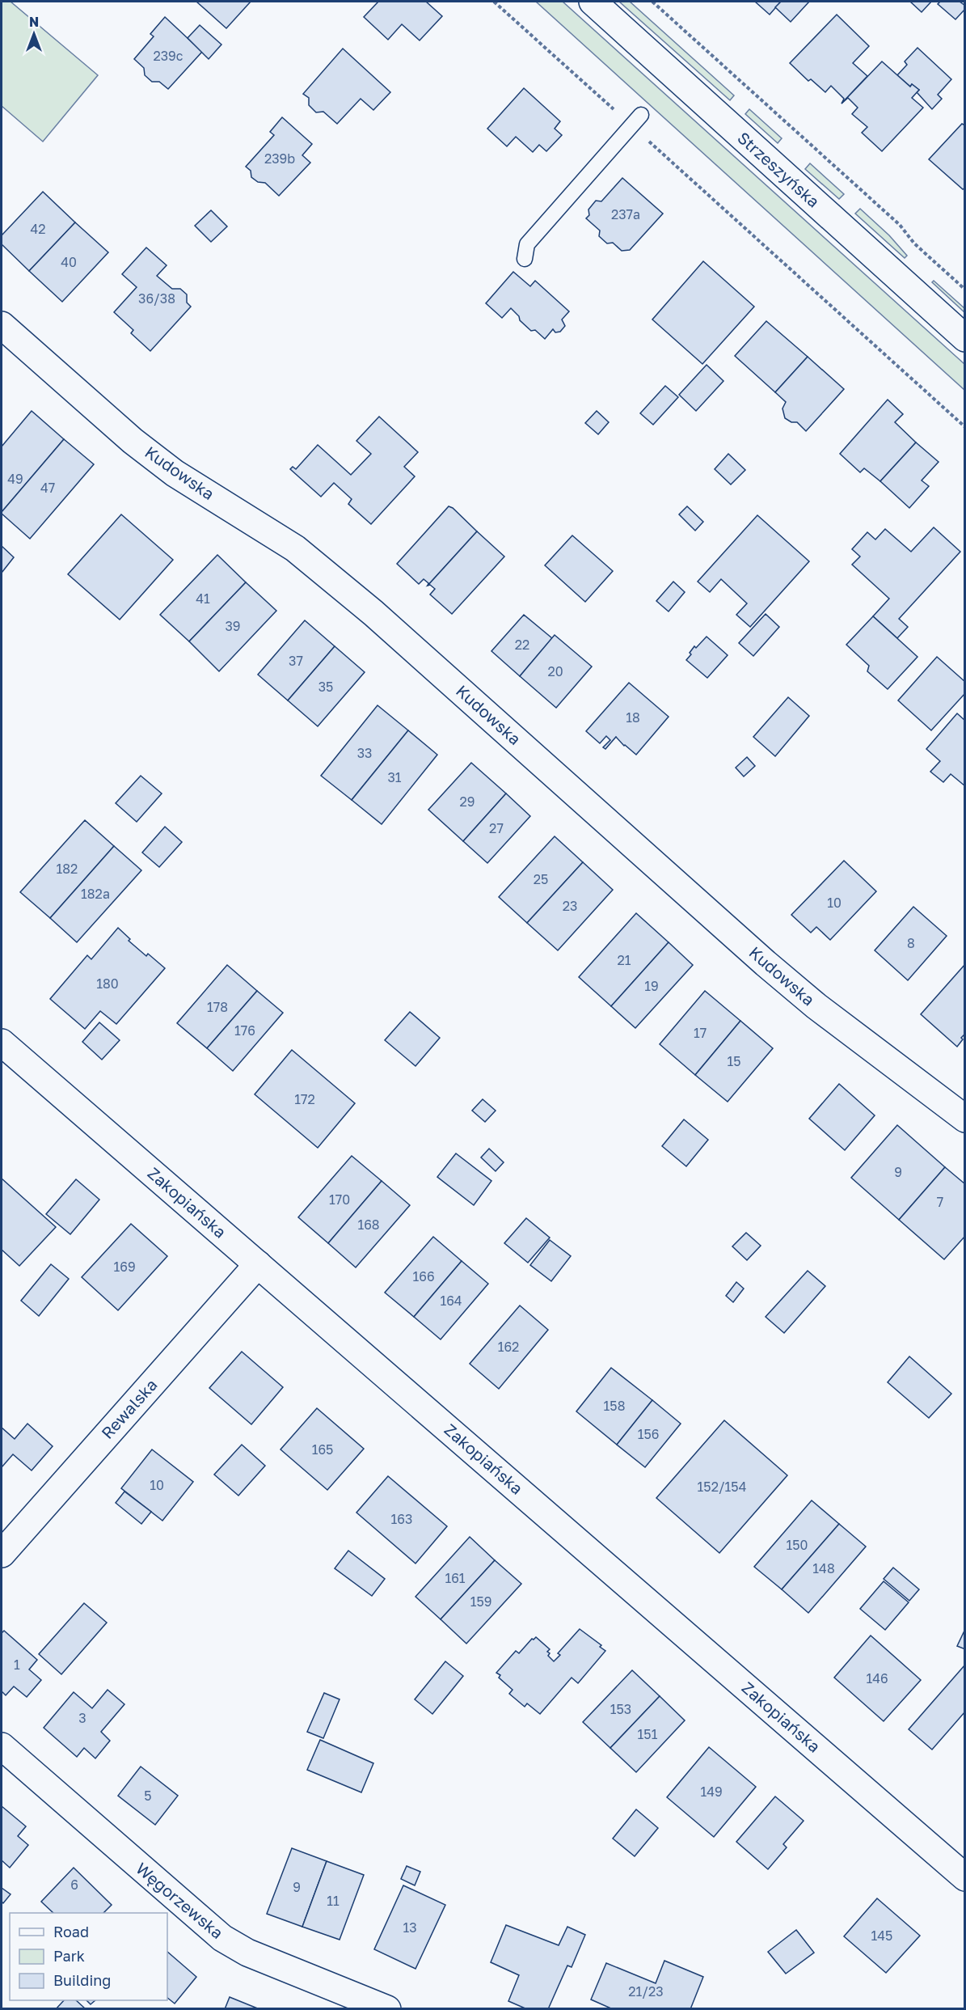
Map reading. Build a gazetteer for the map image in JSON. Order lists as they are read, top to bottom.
{
  "streets": {
    "street": [
      "Strzeszyńska",
      "Kudowska",
      "Zakopiańska",
      "Rewalska",
      "Węgorzewska"
    ]
  },
  "crossings": [
    ["Zakopiańska", "Rewalska"]
  ],
  "house_numbers": [
    "239c",
    "239b",
    "237a",
    "42",
    "40",
    "36/38",
    "49",
    "47",
    "41",
    "39",
    "22",
    "37",
    "20",
    "35",
    "18",
    "33",
    "31",
    "29",
    "27",
    "182",
    "25",
    "182a",
    "10",
    "23",
    "8",
    "21",
    "180",
    "19",
    "178",
    "176",
    "17",
    "15",
    "172",
    "9",
    "170",
    "7",
    "168",
    "169",
    "166",
    "164",
    "162",
    "158",
    "156",
    "165",
    "10",
    "152/154",
    "163",
    "150",
    "148",
    "161",
    "159",
    "1",
    "146",
    "153",
    "3",
    "151",
    "149",
    "5",
    "6",
    "9",
    "11",
    "13",
    "145",
    "21/23"
  ],
  "legend": ["Road", "Park", "Building"],
  "north": "top"
}
